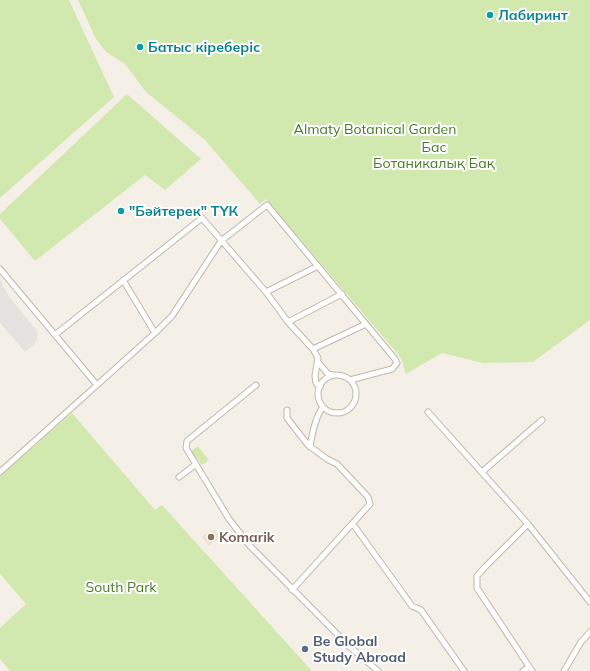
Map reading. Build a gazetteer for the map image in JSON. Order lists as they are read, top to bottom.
{
  "parks": ["Almaty Botanical Garden", "Бас Ботаникалық Бақ", "South Park"],
  "places": [
    "Лабиринт",
    "Батыс кіреберіс",
    "\"Бәйтерек\" ТҮК",
    "Komarik",
    "Be Global Study Abroad"
  ]
}
